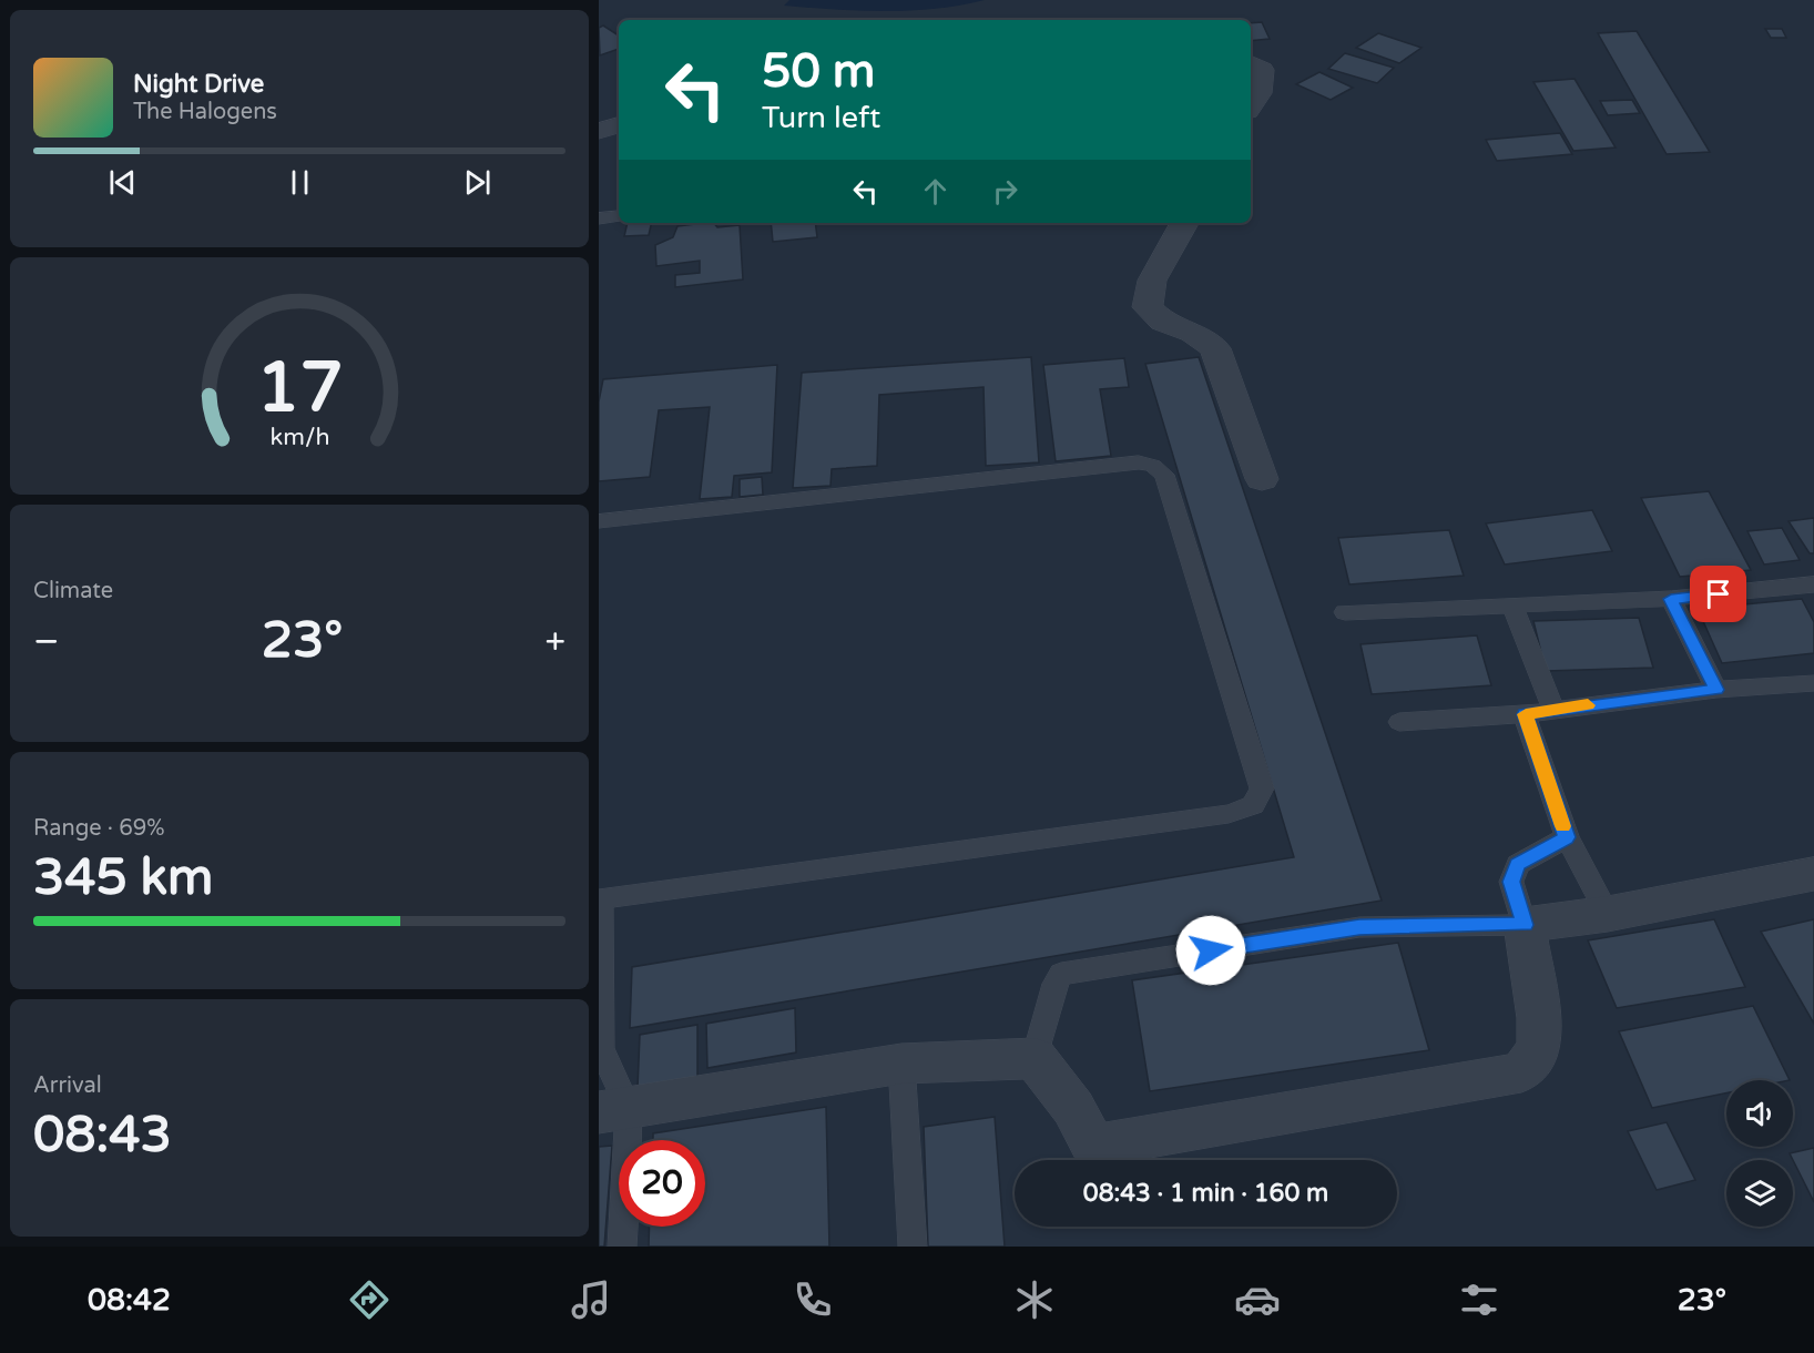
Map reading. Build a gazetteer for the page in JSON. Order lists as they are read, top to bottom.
{
  "page": {
    "turn": ["50 m", "Turn left"],
    "song": ["Night Drive", "The Halogens"],
    "tile": [
      "Climate",
      ["Range · 69%", "345 km"],
      ["Arrival", "08:43"]
    ],
    "heat": ["−", "23°", "+"],
    "limit": "20",
    "trip": "08:43 · 1 min · 160 m",
    "tabs": ["08:42", "23°"],
    "gauge": ["17", "km/h"]
  }
}
